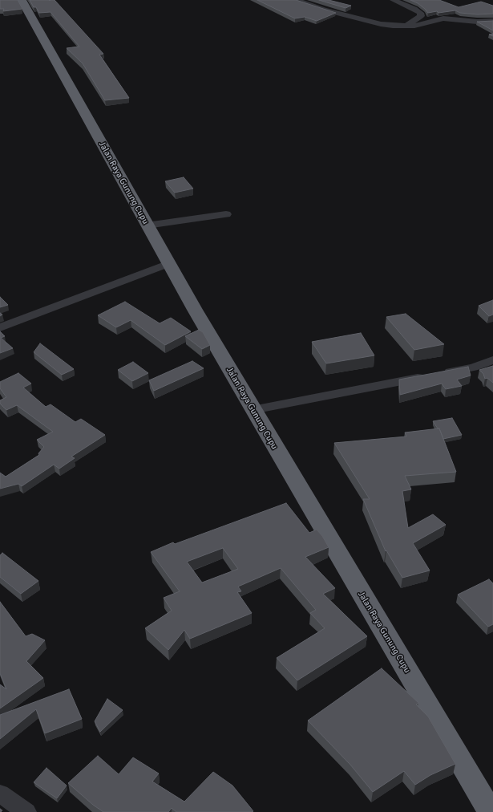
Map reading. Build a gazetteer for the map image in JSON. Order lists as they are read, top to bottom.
{
  "streets": {
    "highway": ["Jalan Raya Gunung Cupu"]
  }
}
